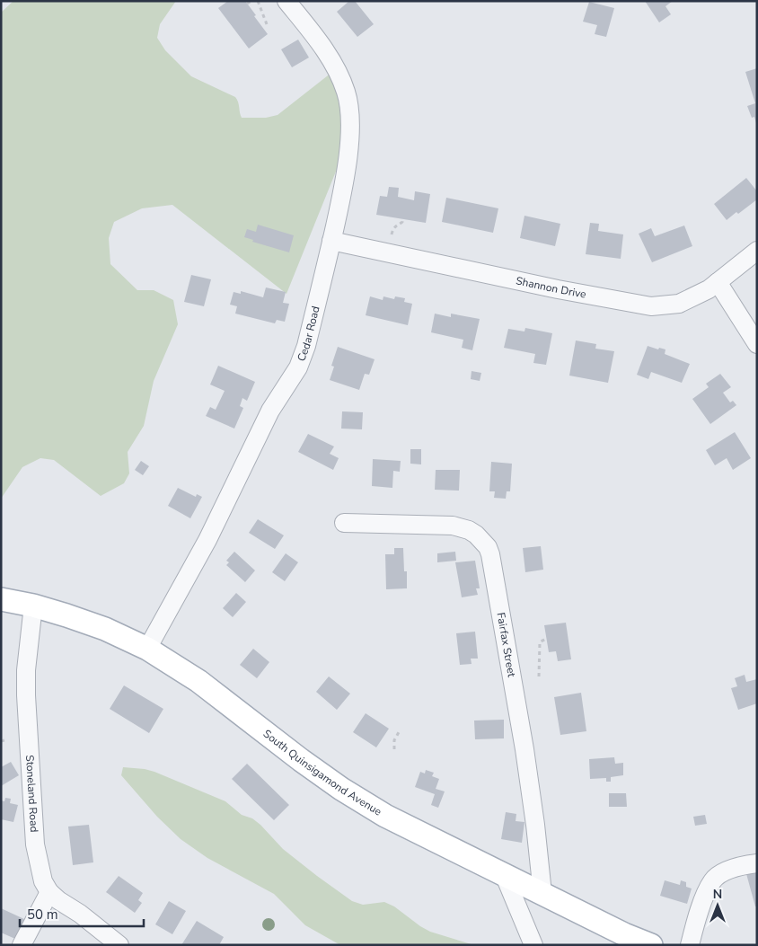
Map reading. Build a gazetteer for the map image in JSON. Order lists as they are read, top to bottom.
{
  "streets": {
    "main road": ["South Quinsigamond Avenue"],
    "street": [
      "Shannon Drive",
      "Cedar Road",
      "Fairfax Street",
      "Stoneland Road"
    ]
  },
  "crossings": [
    ["Shannon Drive", "Cedar Road"],
    ["Cedar Road", "South Quinsigamond Avenue"],
    ["Fairfax Street", "South Quinsigamond Avenue"],
    ["South Quinsigamond Avenue", "Stoneland Road"]
  ],
  "scale_bar": "50 m",
  "north": "top"
}
